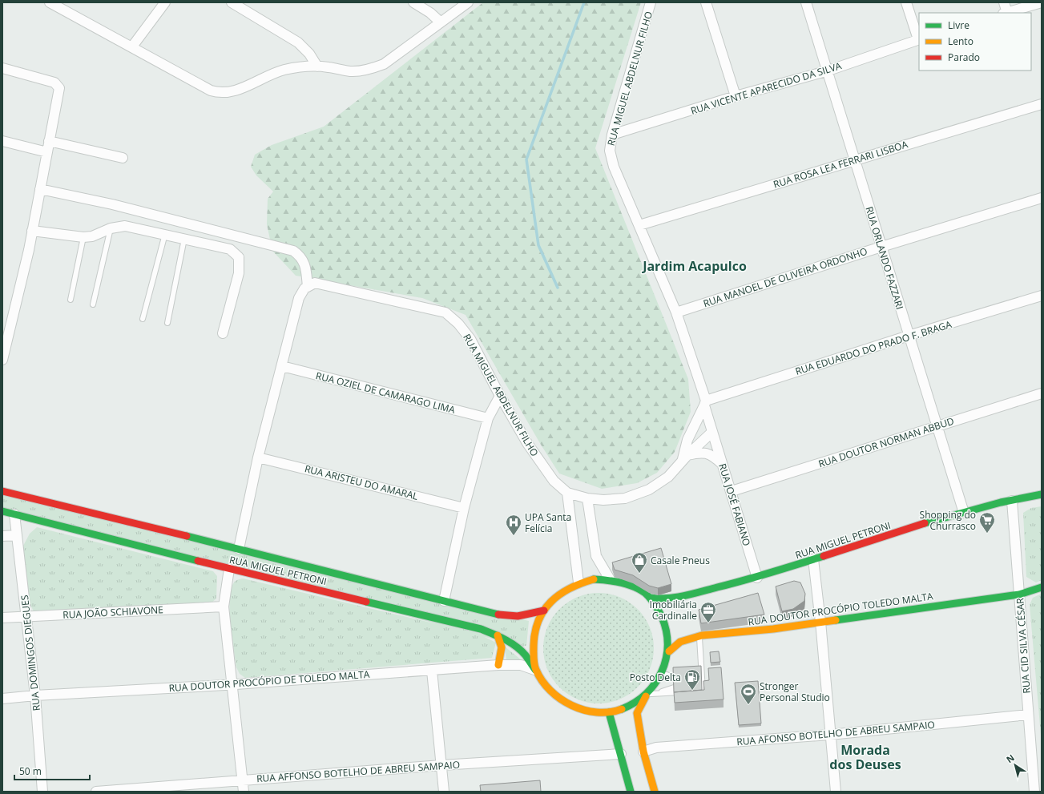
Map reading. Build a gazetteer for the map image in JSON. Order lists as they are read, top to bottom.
{
  "streets": {
    "main road": ["RUA MIGUEL PETRONI", "RUA DOUTOR PROCÓPIO TOLEDO MALTA"],
    "street": [
      "RUA MIGUEL ABDELNUR FILHO",
      "RUA VICENTE APARECIDO DA SILVA",
      "RUA ROSA LEA FERRARI LISBOA",
      "RUA ORLANDO FAZZARI",
      "RUA MANOEL DE OLIVEIRA ORDONHO",
      "RUA EDUARDO DO PRADO F. BRAGA",
      "RUA OZIEL DE CAMARAGO LIMA",
      "RUA DOUTOR NORMAN ABBUD",
      "RUA ARISTEU DO AMARAL",
      "RUA JOSÉ FABIANO",
      "RUA JOÃO SCHIAVONE",
      "RUA CID SILVA CÉSAR",
      "RUA DOMINGOS DIEGUES",
      "RUA DOUTOR PROCÓPIO DE TOLEDO MALTA",
      "RUA AFONSO BOTELHO DE ABREU SAMPAIO",
      "RUA AFFONSO BOTELHO DE ABREU SAMPAIO"
    ]
  },
  "crossings": [
    ["RUA MIGUEL ABDELNUR FILHO", "RUA VICENTE APARECIDO DA SILVA"],
    ["RUA MIGUEL ABDELNUR FILHO", "RUA ROSA LEA FERRARI LISBOA"],
    ["RUA MIGUEL ABDELNUR FILHO", "RUA MANOEL DE OLIVEIRA ORDONHO"],
    ["RUA MIGUEL ABDELNUR FILHO", "RUA EDUARDO DO PRADO F. BRAGA"],
    ["RUA MIGUEL ABDELNUR FILHO", "RUA JOSÉ FABIANO"],
    ["RUA VICENTE APARECIDO DA SILVA", "RUA ORLANDO FAZZARI"],
    ["RUA ROSA LEA FERRARI LISBOA", "RUA ORLANDO FAZZARI"],
    ["RUA ORLANDO FAZZARI", "RUA MANOEL DE OLIVEIRA ORDONHO"],
    ["RUA ORLANDO FAZZARI", "RUA EDUARDO DO PRADO F. BRAGA"],
    ["RUA ORLANDO FAZZARI", "RUA DOUTOR NORMAN ABBUD"],
    ["RUA ORLANDO FAZZARI", "RUA MIGUEL PETRONI"],
    ["RUA DOUTOR NORMAN ABBUD", "RUA JOSÉ FABIANO"],
    ["RUA JOSÉ FABIANO", "RUA MIGUEL PETRONI"],
    ["RUA MIGUEL PETRONI", "RUA CID SILVA CÉSAR"],
    ["RUA MIGUEL PETRONI", "RUA DOMINGOS DIEGUES"],
    ["RUA MIGUEL PETRONI", "RUA DOUTOR PROCÓPIO DE TOLEDO MALTA"],
    ["RUA DOUTOR PROCÓPIO TOLEDO MALTA", "RUA CID SILVA CÉSAR"],
    ["RUA JOÃO SCHIAVONE", "RUA DOMINGOS DIEGUES"],
    ["RUA CID SILVA CÉSAR", "RUA AFONSO BOTELHO DE ABREU SAMPAIO"],
    ["RUA DOMINGOS DIEGUES", "RUA DOUTOR PROCÓPIO DE TOLEDO MALTA"]
  ],
  "districts": ["Jardim Acapulco", "Morada dos Deuses"],
  "places": {
    "supermarket": ["Shopping do Churrasco"],
    "hospital": ["UPA Santa Felícia"],
    "shop": ["Casale Pneus"],
    "office": ["Imobiliária Cardinalle"],
    "fuel station": ["Posto Delta"],
    "sports": ["Stronger Personal Studio"]
  },
  "legend": ["Livre", "Lento", "Parado"],
  "scale_bar": "50 m",
  "north": "top left"
}
